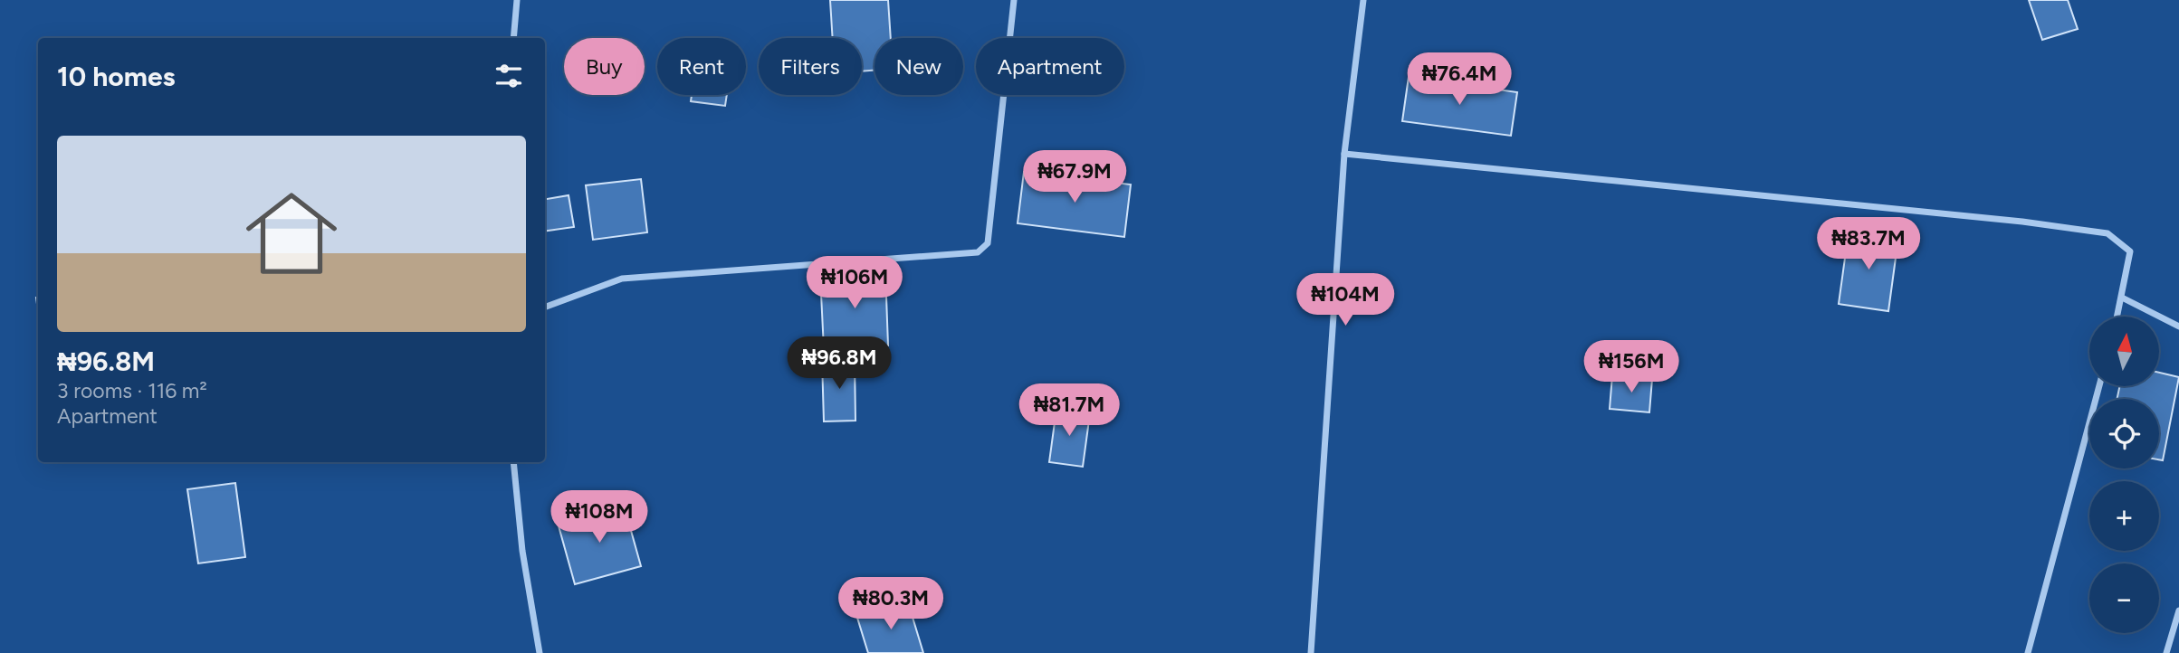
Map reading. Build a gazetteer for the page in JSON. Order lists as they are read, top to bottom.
{
  "north": "top",
  "page": {
    "chip": [
      "Buy",
      "Rent",
      "Filters",
      "New",
      "Apartment"
    ],
    "heading": "10 homes",
    "price": [
      "₦76.4M",
      "₦67.9M",
      "₦83.7M",
      "₦106M",
      "₦104M",
      "₦96.8M",
      "₦156M",
      "₦81.7M",
      "₦108M",
      "₦80.3M"
    ],
    "list": [
      {
        "name": "₦96.8M",
        "note": "3 rooms · 116 m² · Apartment"
      }
    ],
    "map_buttons": ["+", "−"]
  }
}
